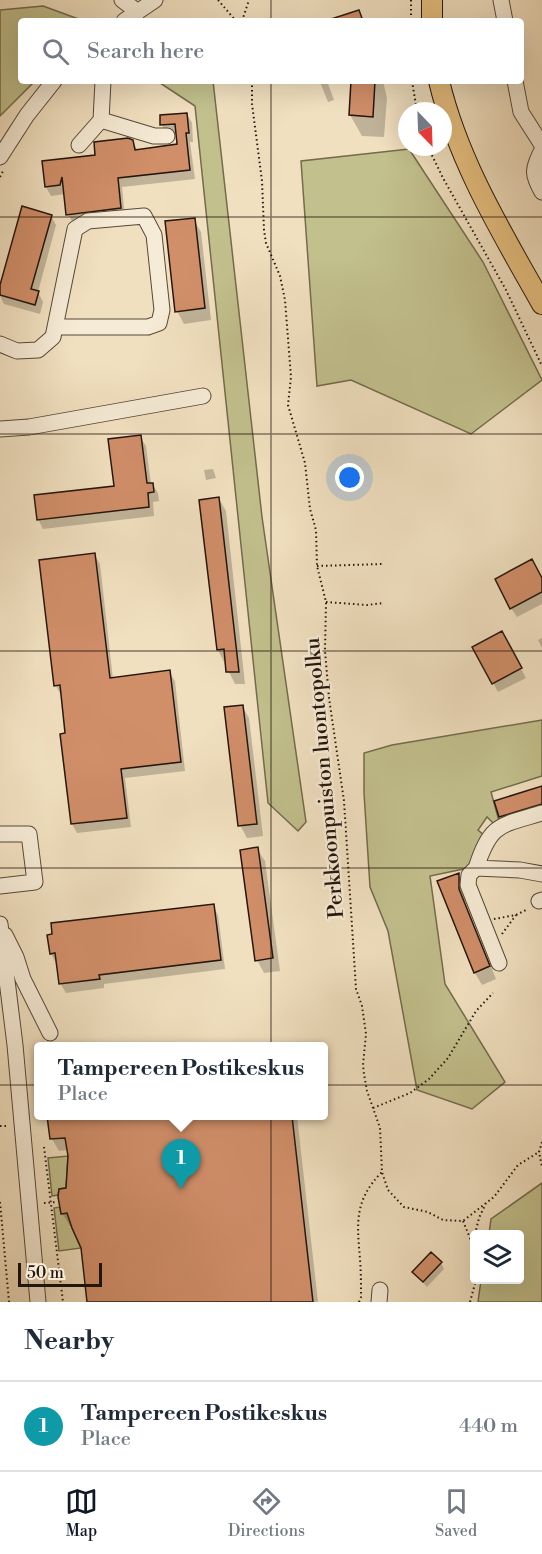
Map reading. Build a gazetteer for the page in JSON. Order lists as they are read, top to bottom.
{
  "streets": {
    "path": ["Perkkoonpuiston luontopolku"]
  },
  "scale_bar": "50 m",
  "north": "bottom right",
  "page": {
    "search": "Search here",
    "popup": ["Tampereen Postikeskus", "Place"],
    "pins": "1",
    "scale": "50 m",
    "heading": "Nearby",
    "list": [
      {
        "mark": "1",
        "name": "Tampereen Postikeskus",
        "note": "Place",
        "value": "440 m"
      }
    ],
    "nav": ["Map", "Directions", "Saved"]
  }
}
